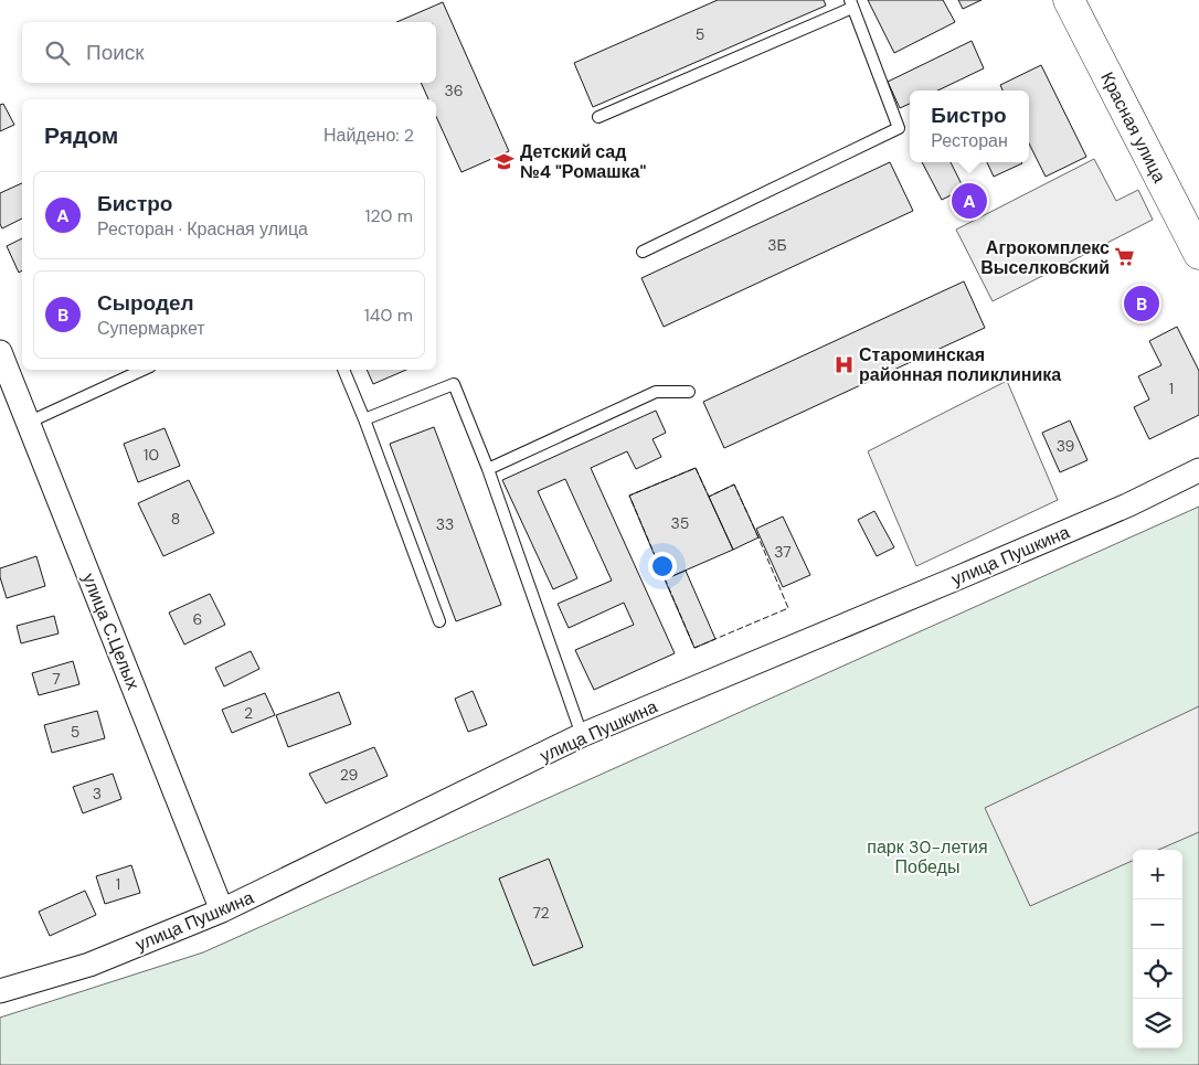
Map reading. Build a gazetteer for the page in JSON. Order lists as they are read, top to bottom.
{
  "streets": {
    "main road": ["Красная улица"],
    "street": ["улица Пушкина", "улица С.Целых"]
  },
  "crossings": [
    ["улица Пушкина", "улица С.Целых"]
  ],
  "parks": ["парк 30-летия Победы"],
  "places": {
    "school or university": ["Детский сад №4 \"Ромашка\""],
    "supermarket": ["Агрокомплекс Выселковский"],
    "hospital": ["Староминская районная поликлиника"]
  },
  "house_numbers": [
    "5",
    "36",
    "3Б",
    "1",
    "39",
    "10",
    "8",
    "35",
    "33",
    "37",
    "6",
    "7",
    "2",
    "5",
    "29",
    "3",
    "1",
    "72"
  ],
  "page": {
    "search": "Поиск",
    "popup": ["Бистро", "Ресторан"],
    "heading": ["Рядом", "Найдено: 2"],
    "list": [
      {
        "mark": "A",
        "name": "Бистро",
        "note": "Ресторан · Красная улица",
        "value": "120 m"
      },
      {
        "mark": "B",
        "name": "Сыродел",
        "note": "Супермаркет",
        "value": "140 m"
      }
    ],
    "pins": ["A", "B"],
    "map_buttons": ["+", "−"]
  }
}
